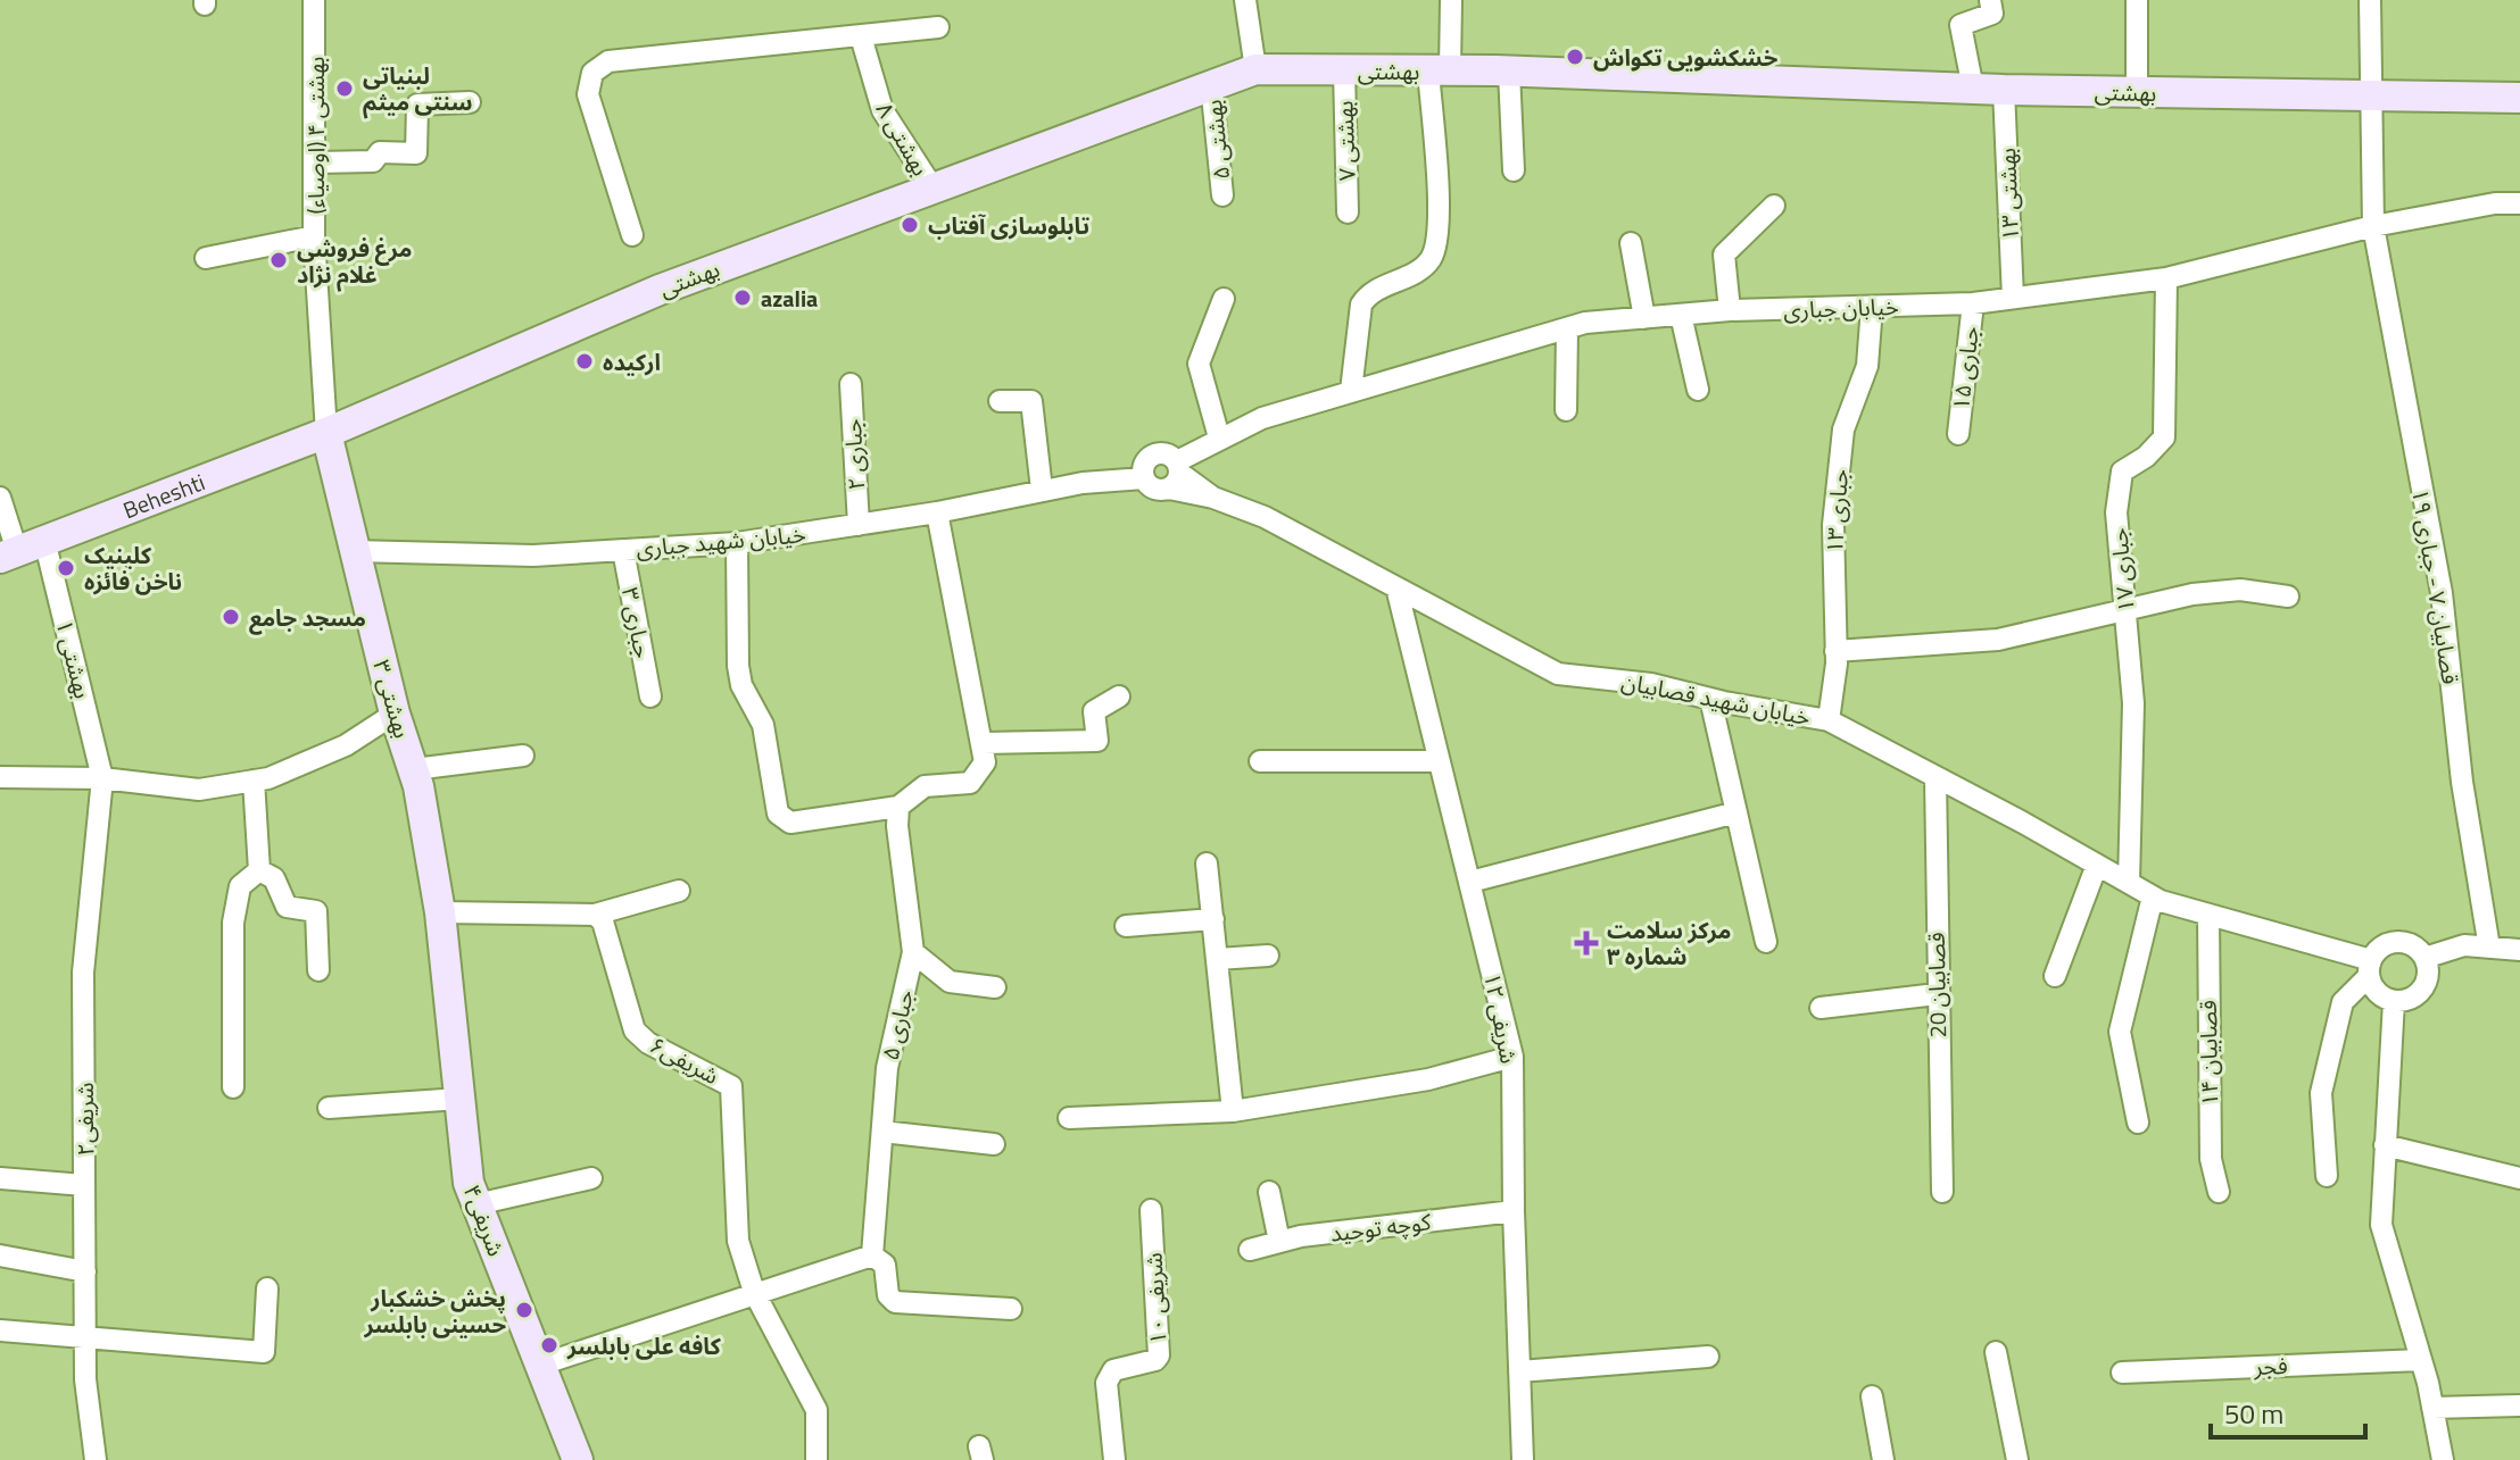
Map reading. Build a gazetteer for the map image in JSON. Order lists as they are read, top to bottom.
{
  "streets": {
    "main road": [
      "بهشتی",
      "Beheshti",
      "بهشتی ۳",
      "شریفی۴"
    ],
    "street": [
      "بهشتی ۴ (اوصیاء)",
      "بهشتی ۸",
      "بهشتی ۵",
      "بهشتی ۷",
      "بهشتی ۱۳",
      "خیابان جباری",
      "جباری ۱۵",
      "جباری ۲",
      "جباری ۱۳",
      "خیابان شهید جباری",
      "جباری ۱۷",
      "قصابيان ۷ - جباری ۱۹",
      "جباری ۳",
      "بهشتی ۱",
      "خیابان شهید قصابیان",
      "قصابیان 20",
      "شریفی ۱۲",
      "جباری ۵",
      "قصابیان ۱۴",
      "شریفی۶",
      "شریفی۲",
      "کوچه توحید",
      "شریفی ۱۰",
      "فجر"
    ]
  },
  "crossings": [
    ["بهشتی", "بهشتی ۴ (اوصیاء)"],
    ["بهشتی", "بهشتی ۸"],
    ["بهشتی", "بهشتی ۵"],
    ["بهشتی", "بهشتی ۷"],
    ["بهشتی", "بهشتی ۱۳"],
    ["بهشتی", "Beheshti"],
    ["بهشتی", "قصابيان ۷ - جباری ۱۹"],
    ["بهشتی", "بهشتی ۳"],
    ["بهشتی ۴ (اوصیاء)", "Beheshti"],
    ["بهشتی ۴ (اوصیاء)", "بهشتی ۳"],
    ["بهشتی ۱۳", "خیابان جباری"],
    ["خیابان جباری", "جباری ۱۵"],
    ["خیابان جباری", "جباری ۱۳"],
    ["خیابان جباری", "جباری ۱۷"],
    ["خیابان جباری", "قصابيان ۷ - جباری ۱۹"],
    ["خیابان جباری", "خیابان شهید قصابیان"],
    ["جباری ۲", "خیابان شهید جباری"],
    ["Beheshti", "بهشتی ۱"],
    ["Beheshti", "بهشتی ۳"],
    ["جباری ۱۳", "خیابان شهید قصابیان"],
    ["خیابان شهید جباری", "جباری ۳"],
    ["خیابان شهید جباری", "بهشتی ۳"],
    ["جباری ۱۷", "خیابان شهید قصابیان"],
    ["بهشتی ۱", "شریفی۲"],
    ["بهشتی ۳", "شریفی۴"],
    ["خیابان شهید قصابیان", "قصابیان 20"],
    ["خیابان شهید قصابیان", "شریفی ۱۲"],
    ["خیابان شهید قصابیان", "قصابیان ۱۴"],
    ["شریفی ۱۲", "کوچه توحید"]
  ],
  "places": {
    "other": [
      "خشکشویی تکواش",
      "لبنیاتی سنتی میثم",
      "تابلوسازی آفتاب",
      "مرغ فروشی غلام نژاد",
      "azalia",
      "ارکیده",
      "کلینیک ناخن فائزه",
      "مسجد جامع",
      "پخش خشکبار حسینی بابلسر",
      "کافه علی بابلسر"
    ],
    "health": ["مرکز سلامت شماره ۳"]
  },
  "scale_bar": "50 m"
}
